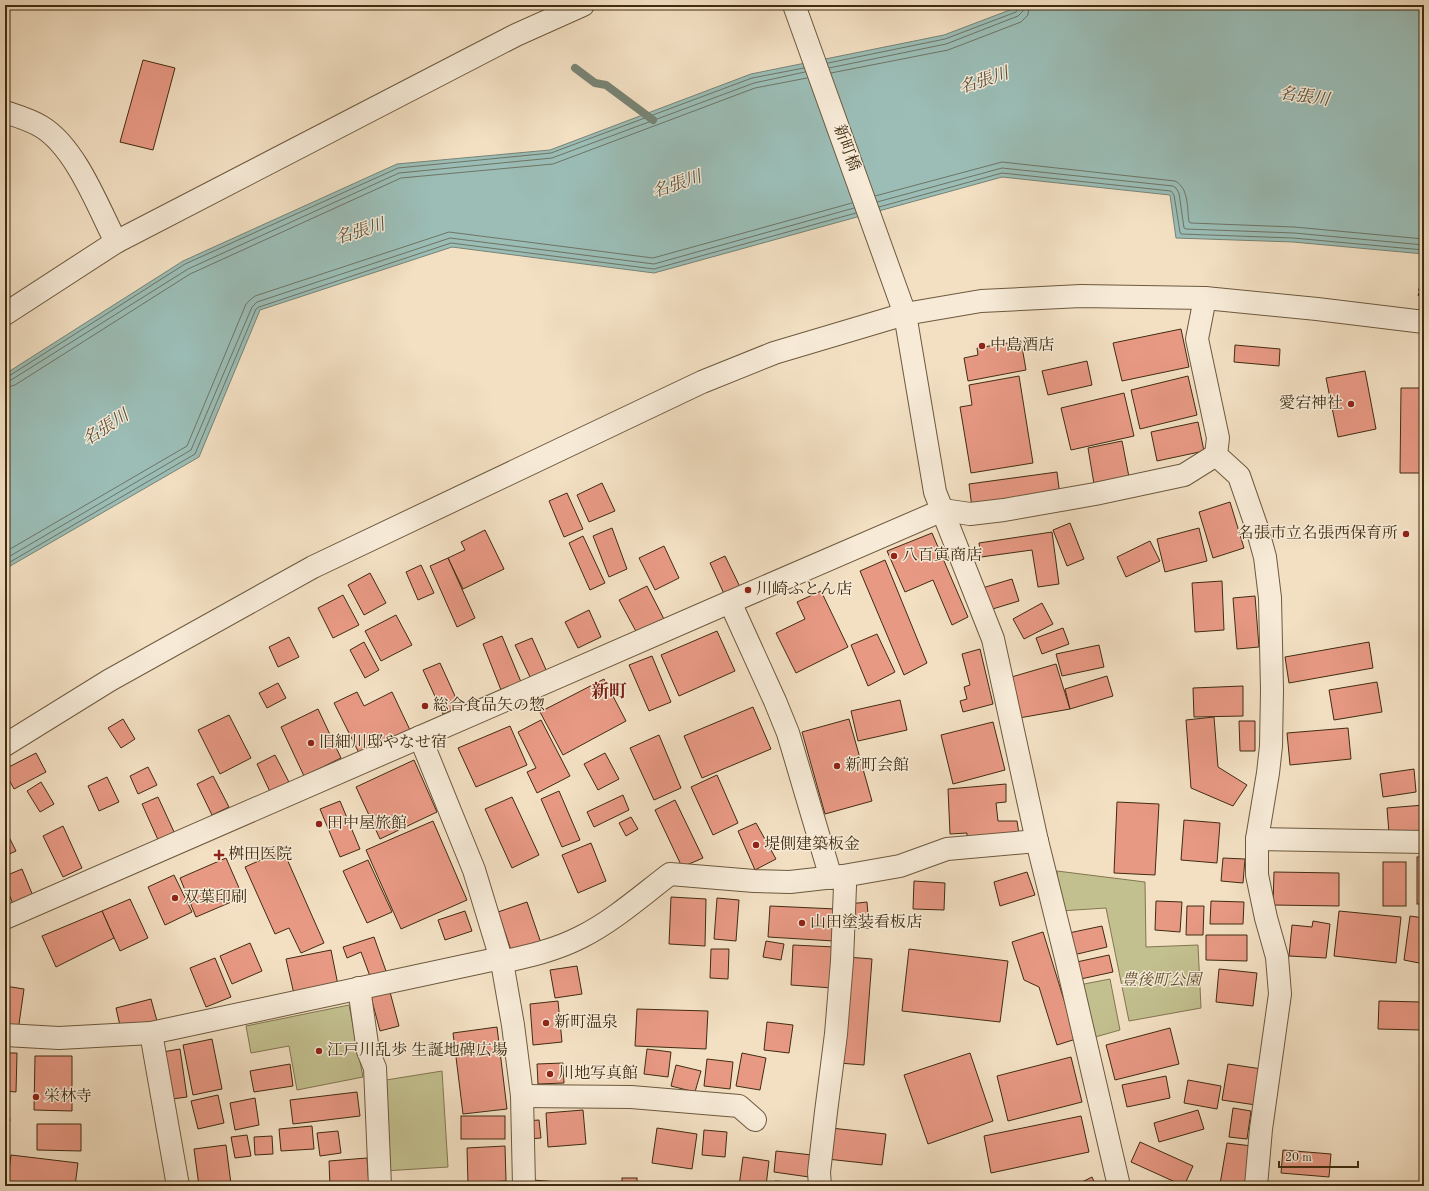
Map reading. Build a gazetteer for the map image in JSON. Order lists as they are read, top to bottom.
{
  "streets": {
    "street": ["新町橋"]
  },
  "districts": ["新町"],
  "water": ["名張川"],
  "parks": ["豊後町公園"],
  "places": {
    "other": [
      "中島酒店",
      "愛宕神社",
      "名張市立名張西保育所",
      "八百寅商店",
      "川崎ふとん店",
      "総合食品矢の惣",
      "旧細川邸やなせ宿",
      "新町会館",
      "田中屋旅館",
      "堤側建築板金",
      "双葉印刷",
      "山田塗装看板店",
      "新町温泉",
      "江戸川乱歩 生誕地碑広場",
      "川地写真館",
      "栄林寺"
    ],
    "health": ["桝田医院"]
  },
  "scale_bar": "20 m"
}
